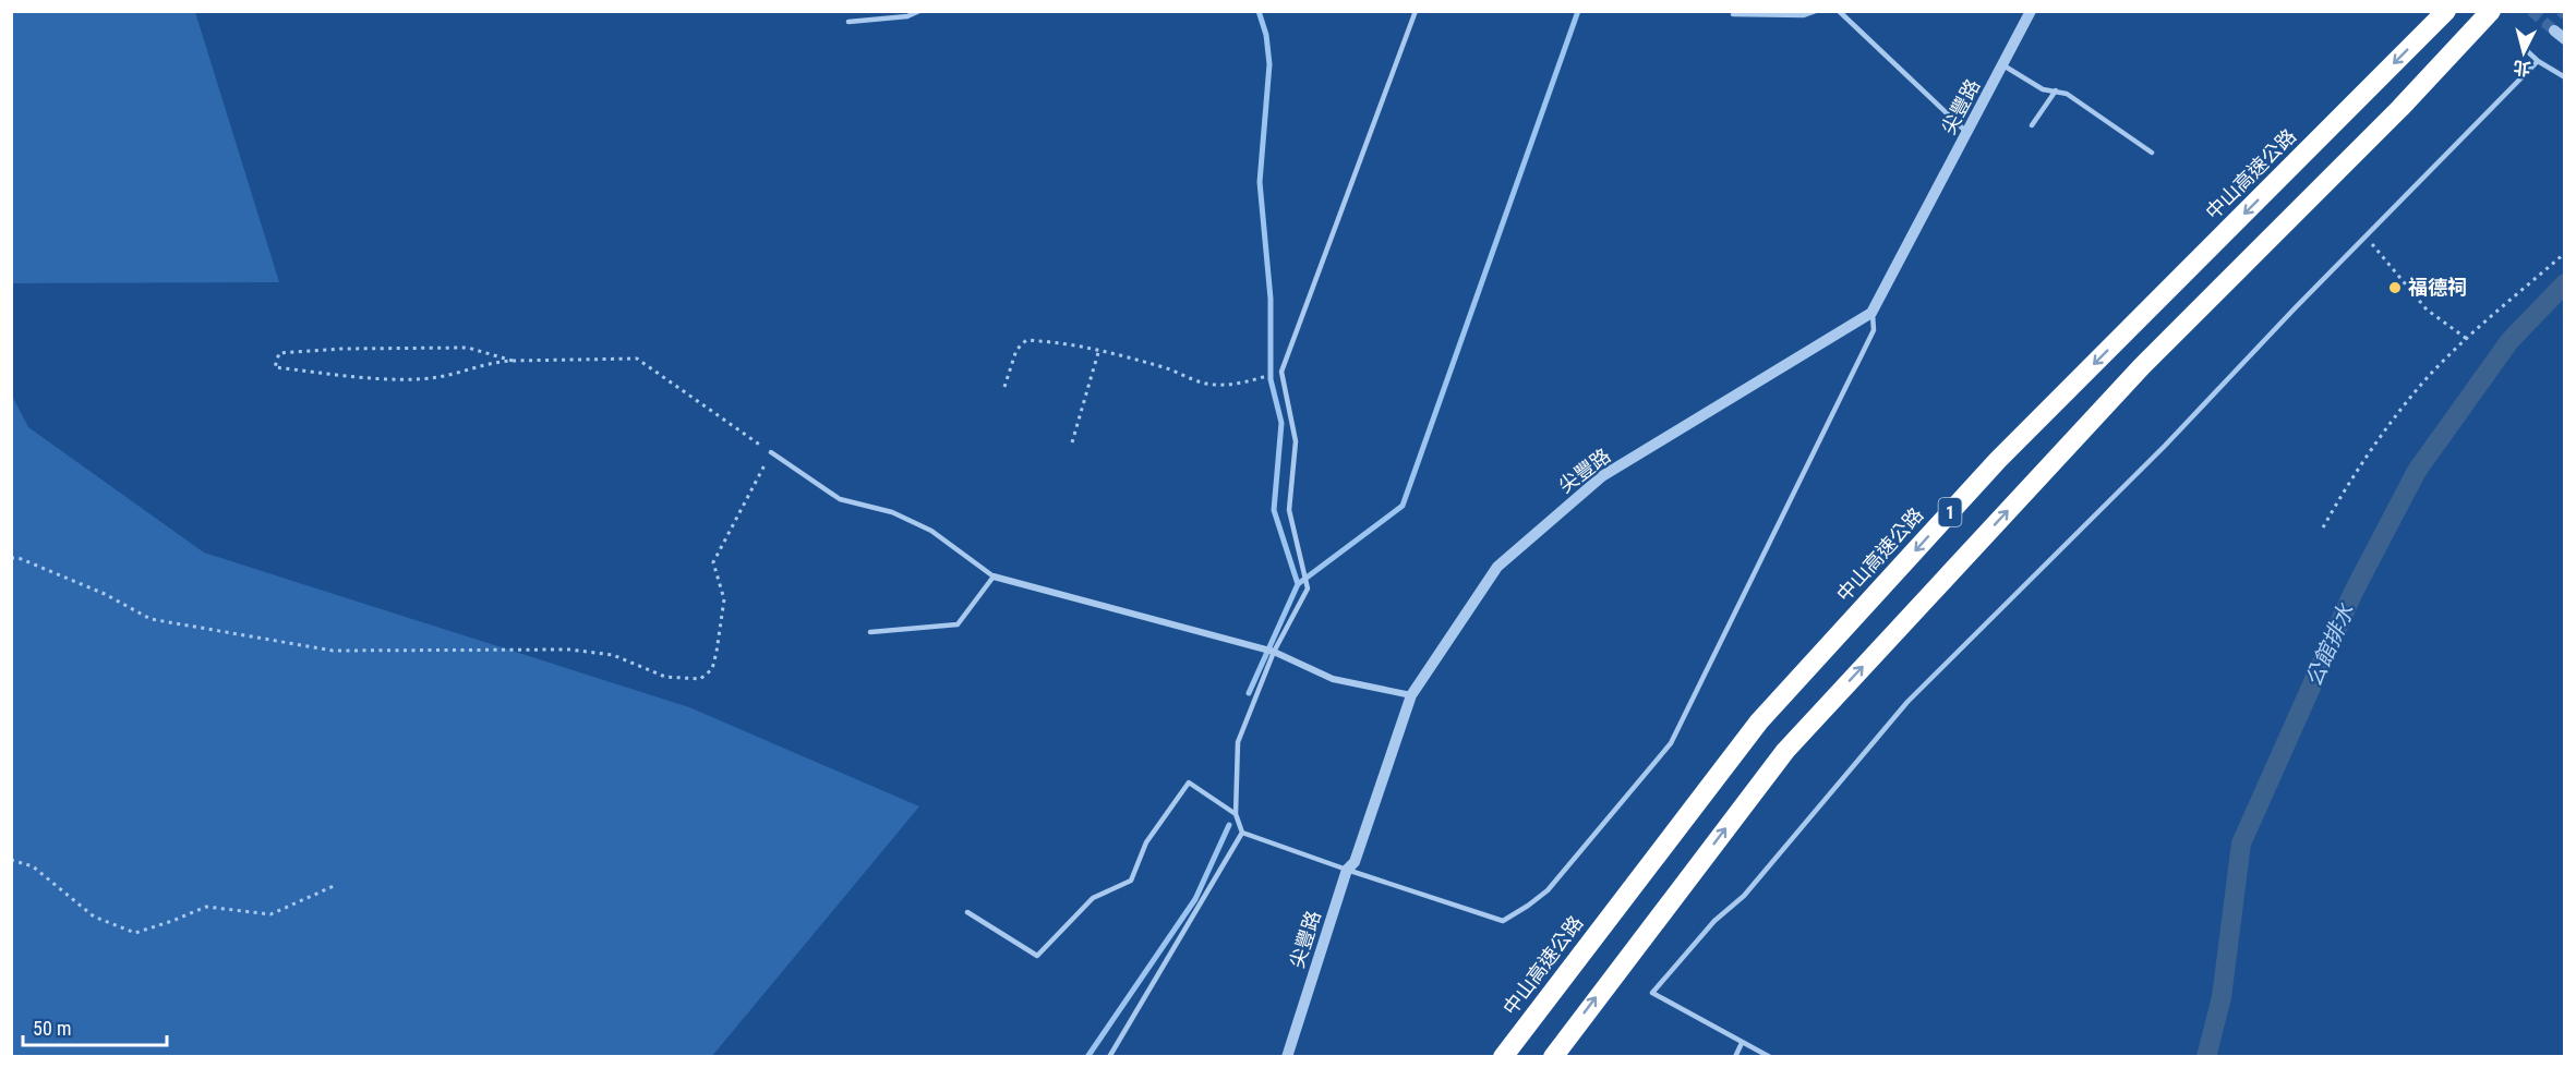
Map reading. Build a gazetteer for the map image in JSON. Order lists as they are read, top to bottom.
{
  "streets": {
    "highway": ["中山高速公路", "1"],
    "street": ["尖豐路"]
  },
  "water": ["公館排水"],
  "places": ["福德祠"],
  "scale_bar": "50 m",
  "north": "bottom"
}
